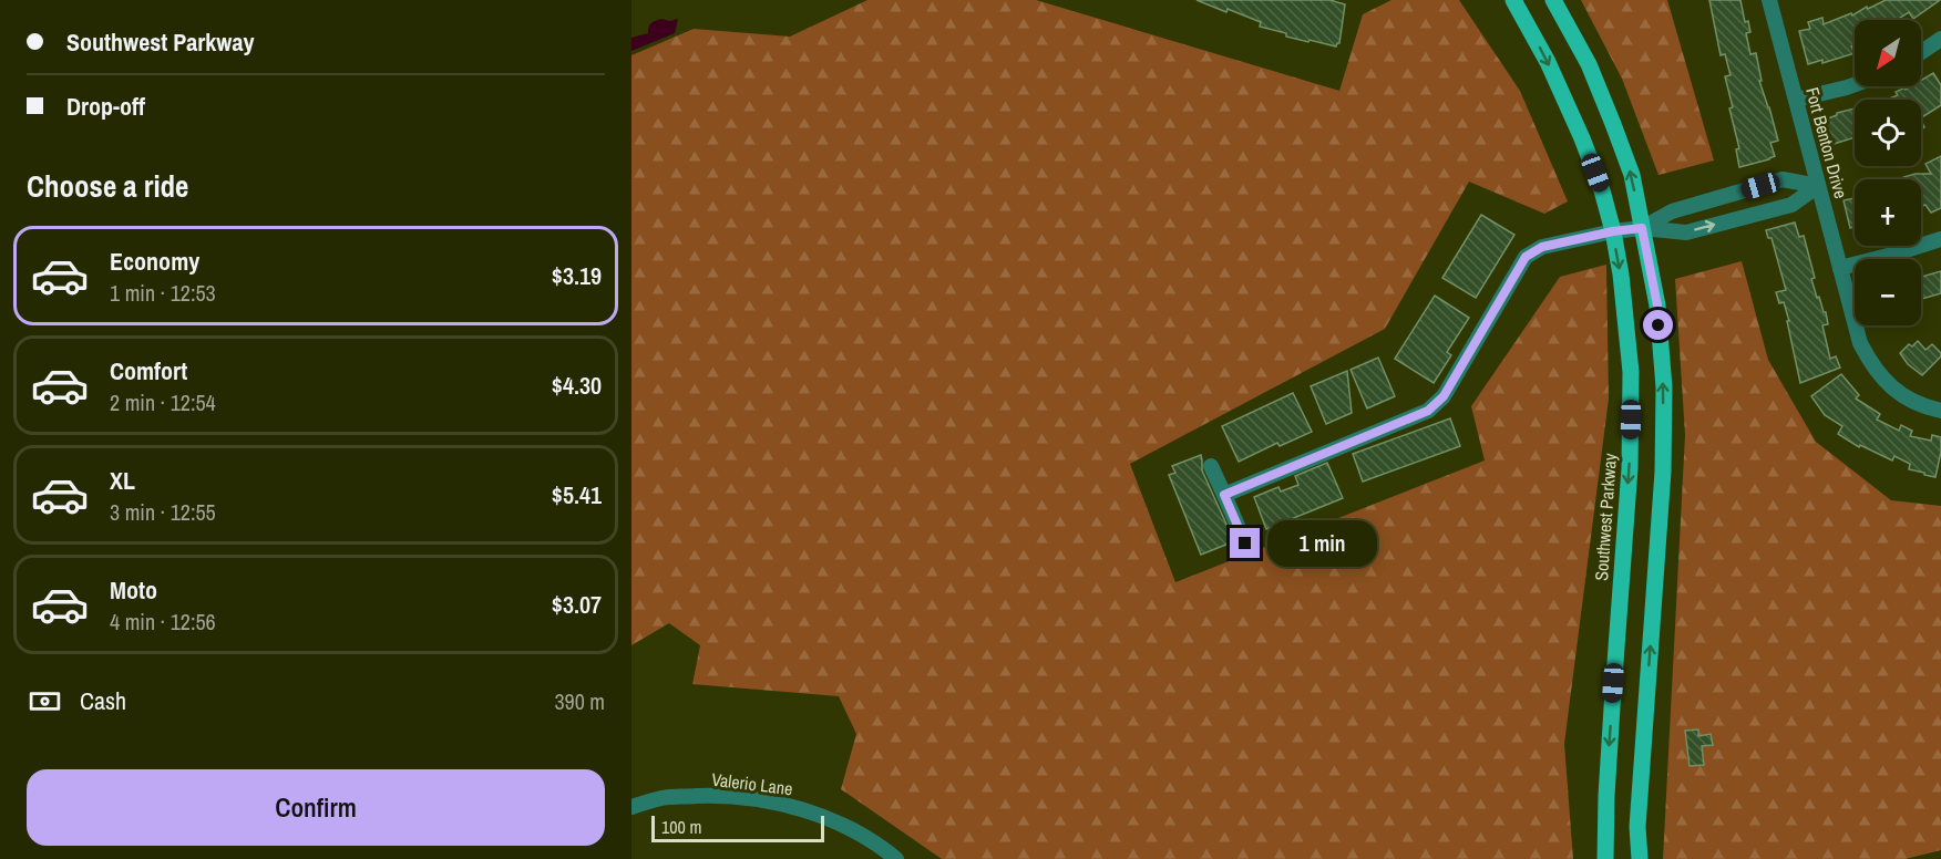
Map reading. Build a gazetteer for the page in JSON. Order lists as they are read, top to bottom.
{
  "streets": {
    "main road": ["Southwest Parkway"],
    "street": ["Fort Benton Drive", "Valerio Lane"]
  },
  "scale_bar": "100 m",
  "north": "bottom left",
  "page": {
    "banner": ["Southwest Parkway", "Drop-off"],
    "map_buttons": ["+", "−"],
    "heading": "Choose a ride",
    "list": [
      {
        "name": "Economy",
        "note": "1 min · 12:53",
        "value": "$3.19"
      },
      {
        "name": "Comfort",
        "note": "2 min · 12:54",
        "value": "$4.30"
      },
      {
        "name": "XL",
        "note": "3 min · 12:55",
        "value": "$5.41"
      },
      {
        "name": "Moto",
        "note": "4 min · 12:56",
        "value": "$3.07"
      }
    ],
    "bubble": "1 min",
    "pay": ["Cash", "390 m"],
    "buttons": "Confirm",
    "scale": "100 m"
  }
}
